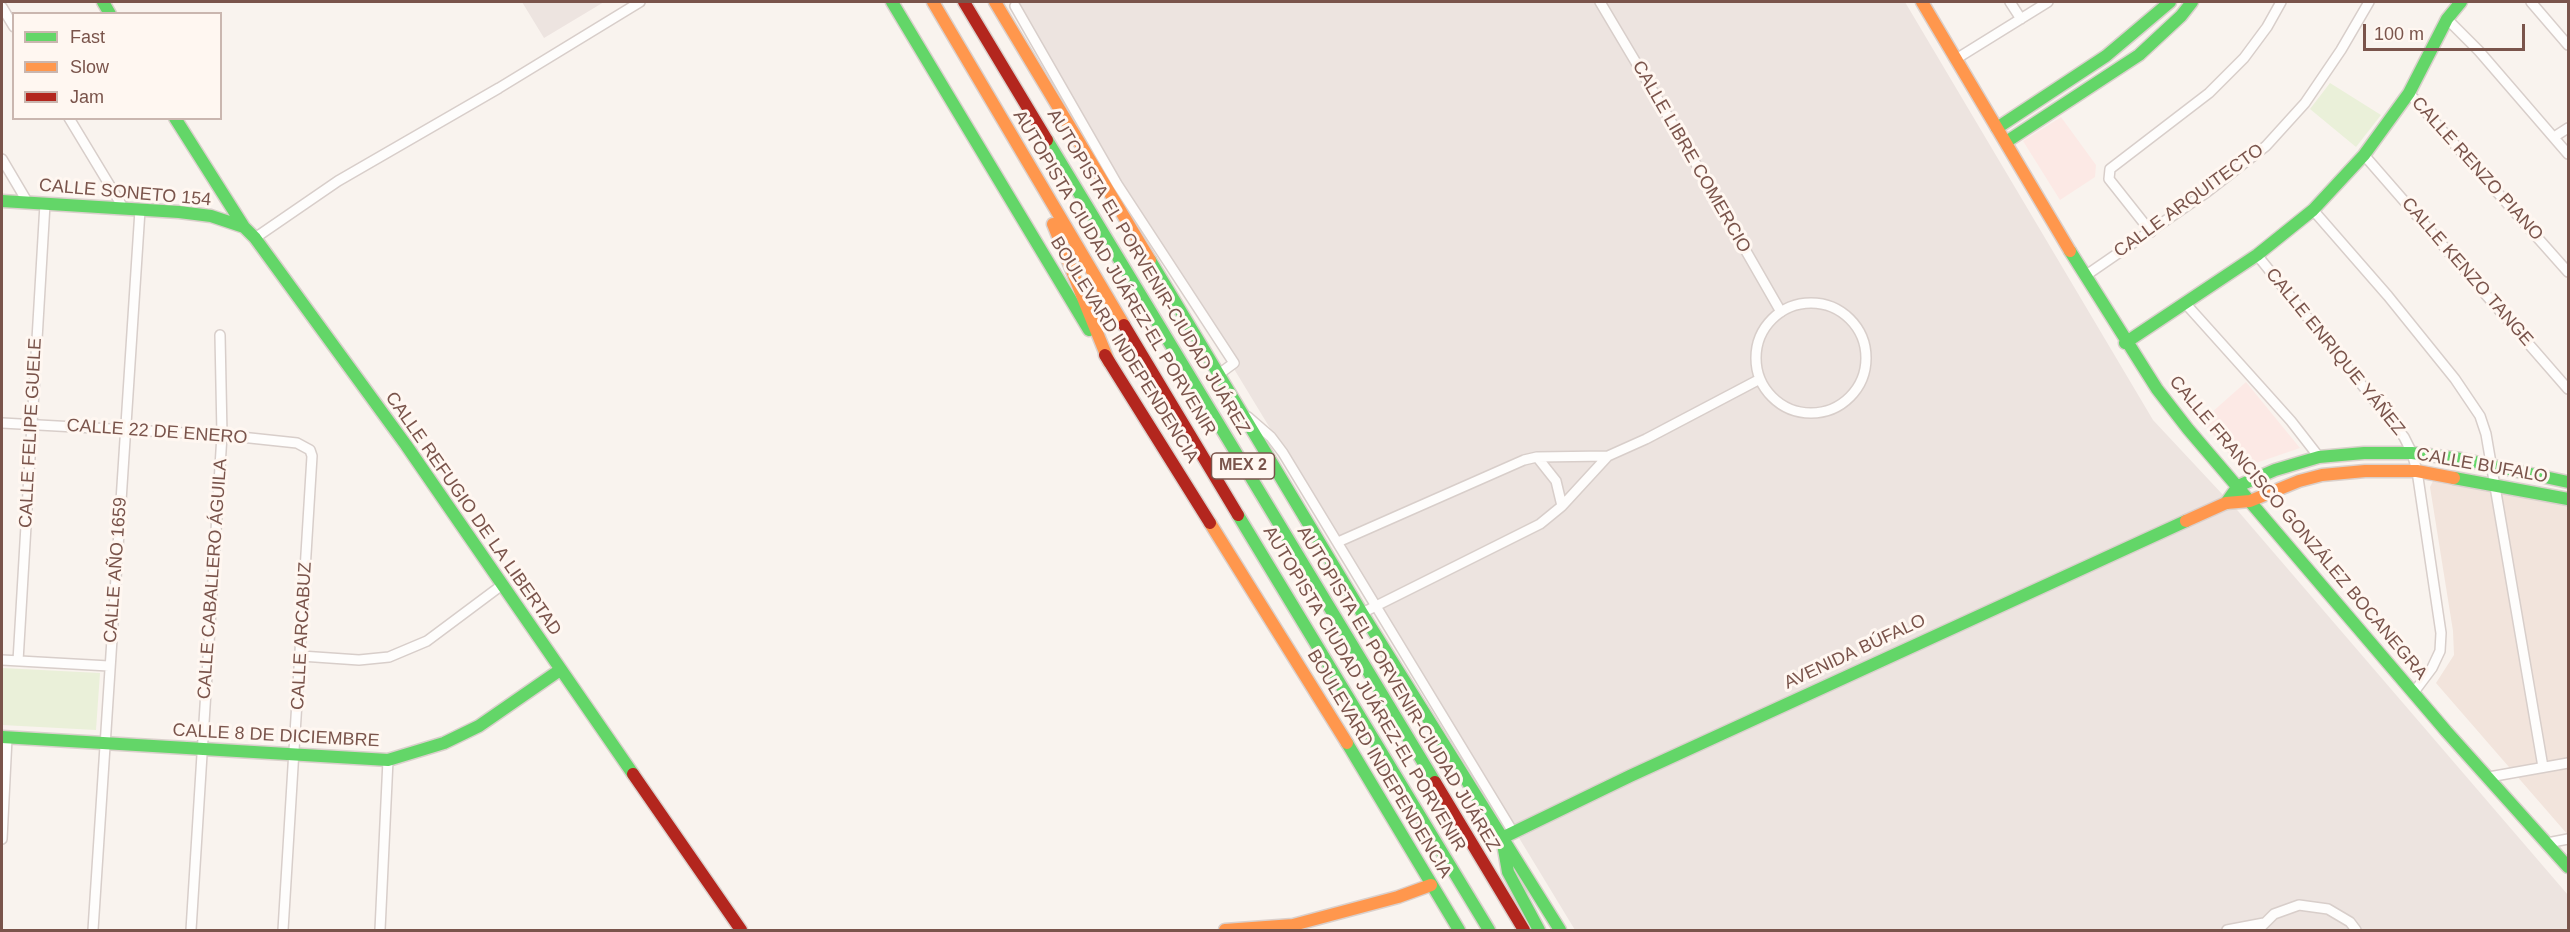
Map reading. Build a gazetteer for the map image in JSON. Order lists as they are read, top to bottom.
{
  "streets": {
    "main road": [
      "CALLE SONETO 154",
      "AUTOPISTA EL PORVENIR-CIUDAD JUÁREZ",
      "AUTOPISTA CIUDAD JUÁREZ-EL PORVENIR",
      "BOULEVARD INDEPENDENCIA",
      "MEX 2",
      "CALLE BUFALO",
      "CALLE REFUGIO DE LA LIBERTAD",
      "CALLE FRANCISCO GONZÁLEZ BOCANEGRA",
      "AVENIDA BÚFALO",
      "CALLE 8 DE DICIEMBRE"
    ],
    "street": [
      "CALLE LIBRE COMERCIO",
      "CALLE RENZO PIANO",
      "CALLE ARQUITECTO",
      "CALLE KENZO TANGE",
      "CALLE ENRIQUE YÁÑEZ",
      "CALLE 22 DE ENERO",
      "CALLE FELIPE GUELE",
      "CALLE AÑO 1659",
      "CALLE CABALLERO ÁGUILA",
      "CALLE ARCABUZ"
    ]
  },
  "crossings": [
    ["CALLE SONETO 154", "CALLE FELIPE GUELE"],
    ["CALLE SONETO 154", "CALLE REFUGIO DE LA LIBERTAD"],
    ["CALLE SONETO 154", "CALLE AÑO 1659"],
    ["CALLE ARQUITECTO", "CALLE FRANCISCO GONZÁLEZ BOCANEGRA"],
    ["CALLE ENRIQUE YÁÑEZ", "CALLE BUFALO"],
    ["CALLE ENRIQUE YÁÑEZ", "CALLE FRANCISCO GONZÁLEZ BOCANEGRA"],
    ["CALLE 22 DE ENERO", "CALLE FELIPE GUELE"],
    ["CALLE 22 DE ENERO", "CALLE AÑO 1659"],
    ["CALLE 22 DE ENERO", "CALLE CABALLERO ÁGUILA"],
    ["CALLE 22 DE ENERO", "CALLE ARCABUZ"],
    ["CALLE BUFALO", "CALLE FRANCISCO GONZÁLEZ BOCANEGRA"],
    ["CALLE BUFALO", "AVENIDA BÚFALO"],
    ["CALLE REFUGIO DE LA LIBERTAD", "CALLE 8 DE DICIEMBRE"],
    ["CALLE FRANCISCO GONZÁLEZ BOCANEGRA", "AVENIDA BÚFALO"],
    ["CALLE AÑO 1659", "CALLE 8 DE DICIEMBRE"],
    ["CALLE CABALLERO ÁGUILA", "CALLE 8 DE DICIEMBRE"],
    ["CALLE ARCABUZ", "CALLE 8 DE DICIEMBRE"]
  ],
  "legend": ["Fast", "Slow", "Jam"],
  "scale_bar": "100 m"
}
